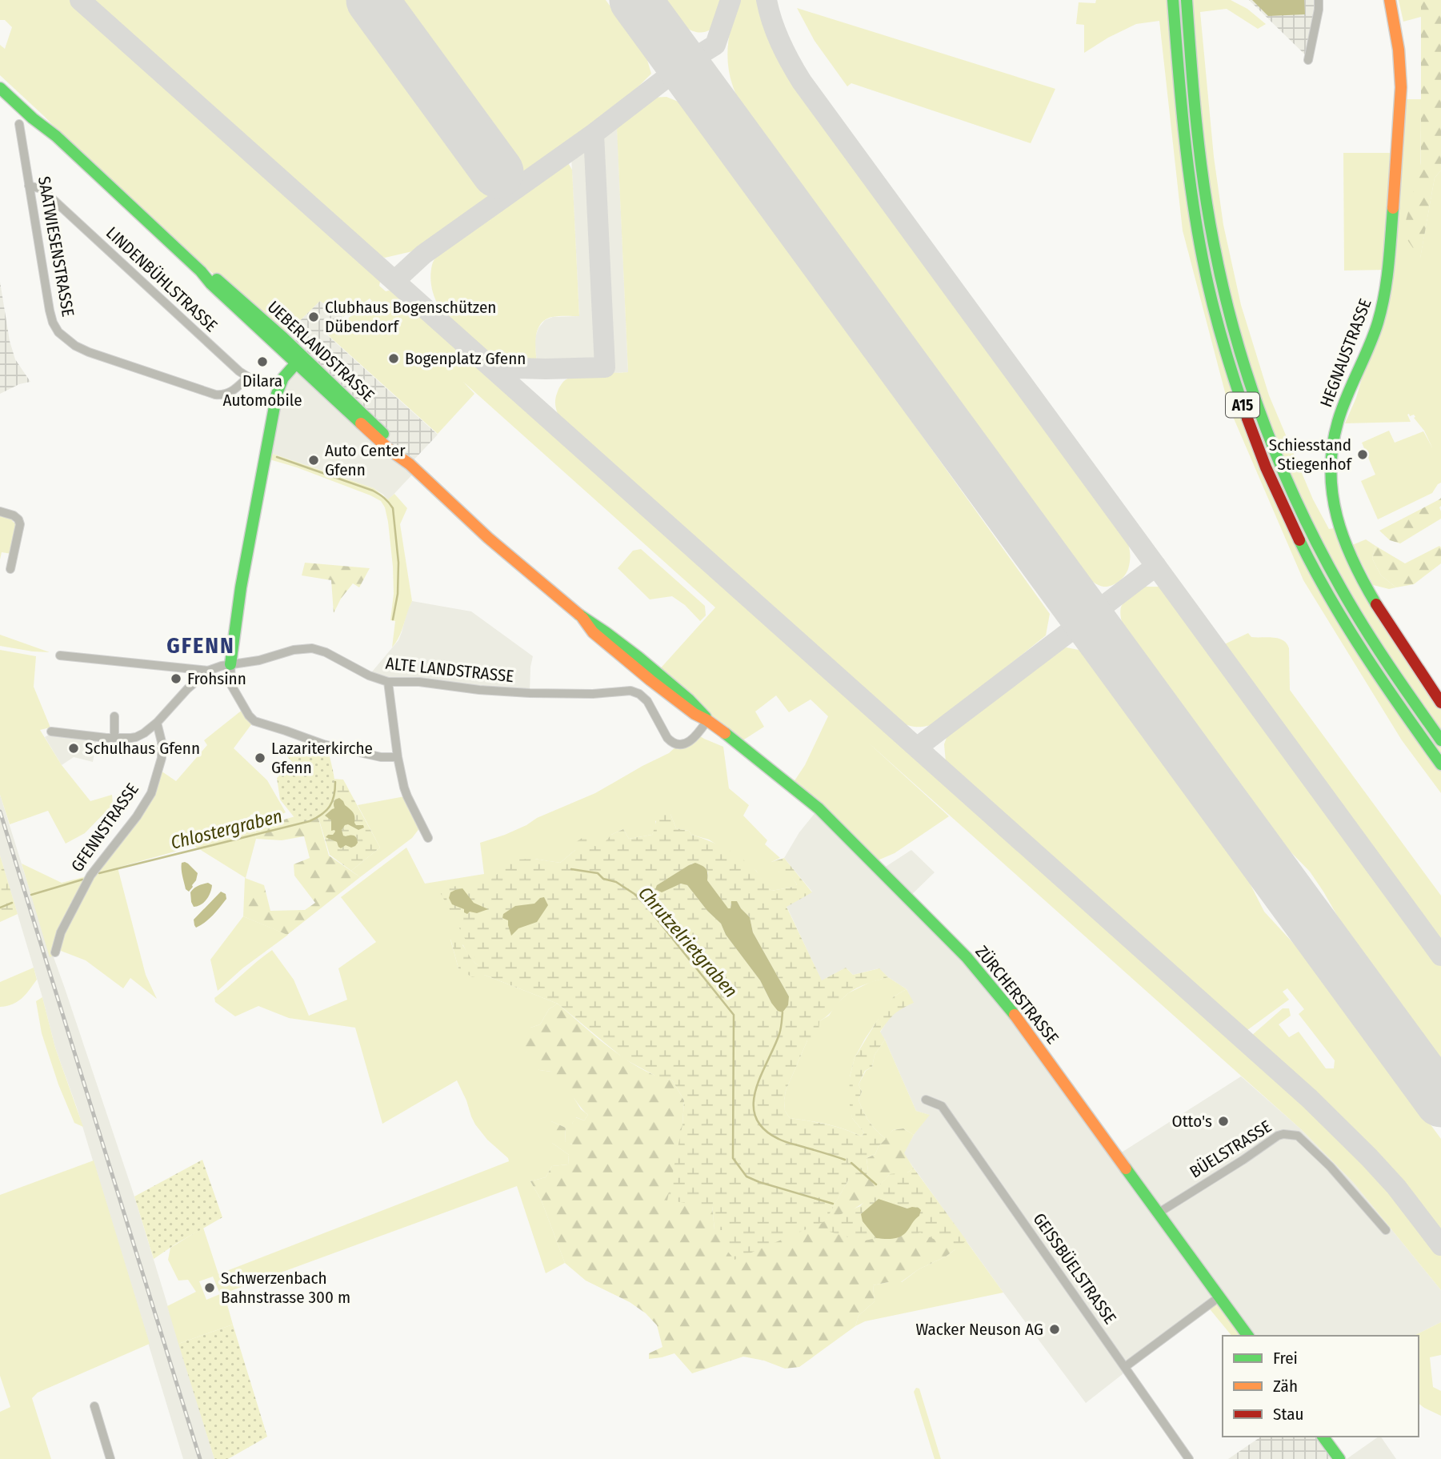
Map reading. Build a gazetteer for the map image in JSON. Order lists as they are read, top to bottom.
{
  "streets": {
    "main road": [
      "UEBERLANDSTRASSE",
      "HEGNAUSTRASSE",
      "A15",
      "ZÜRCHERSTRASSE"
    ],
    "street": [
      "SAATWIESENSTRASSE",
      "LINDENBÜHLSTRASSE",
      "ALTE LANDSTRASSE",
      "GFENNSTRASSE",
      "BÜELSTRASSE",
      "GEISSBÜELSTRASSE"
    ]
  },
  "crossings": [
    ["SAATWIESENSTRASSE", "LINDENBÜHLSTRASSE"],
    ["UEBERLANDSTRASSE", "ALTE LANDSTRASSE"],
    ["UEBERLANDSTRASSE", "ZÜRCHERSTRASSE"],
    ["ALTE LANDSTRASSE", "ZÜRCHERSTRASSE"],
    ["ZÜRCHERSTRASSE", "BÜELSTRASSE"]
  ],
  "districts": ["GFENN"],
  "water": ["Chlostergraben", "Chrutzelrietgraben"],
  "places": [
    "Clubhaus Bogenschützen Dübendorf",
    "Bogenplatz Gfenn",
    "Dilara Automobile",
    "Schiesstand Stiegenhof",
    "Auto Center Gfenn",
    "Frohsinn",
    "Schulhaus Gfenn",
    "Lazariterkirche Gfenn",
    "Otto's",
    "Schwerzenbach Bahnstrasse 300 m",
    "Wacker Neuson AG"
  ],
  "legend": ["Frei", "Zäh", "Stau"]
}
